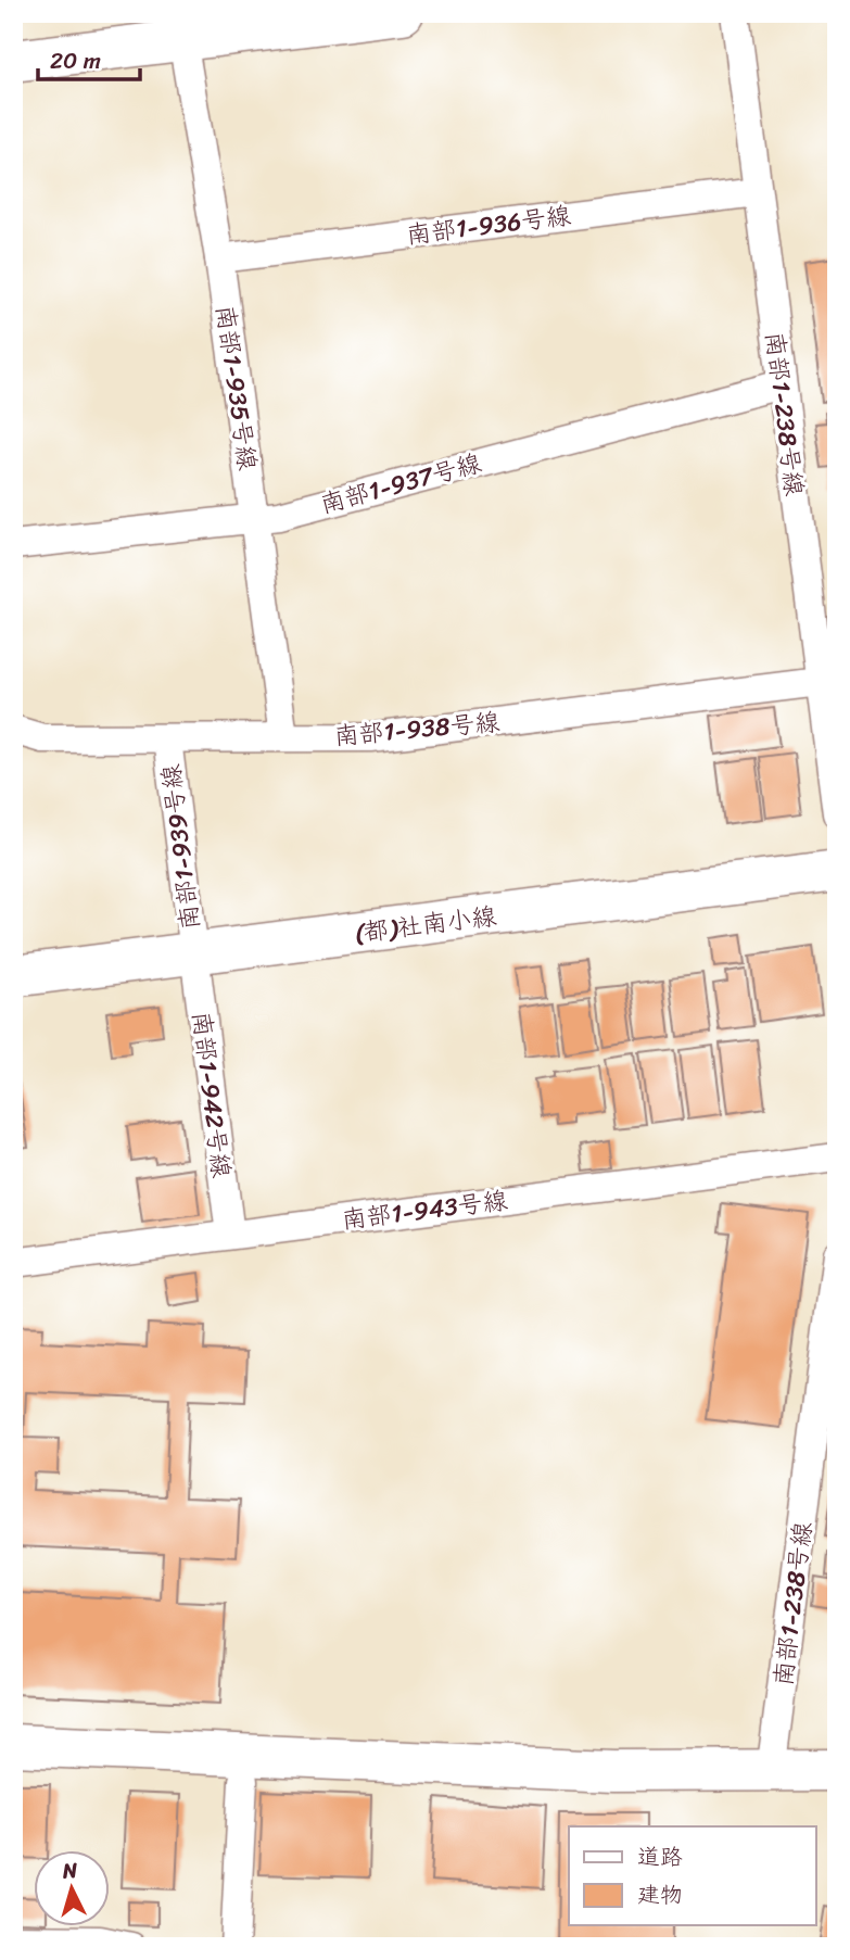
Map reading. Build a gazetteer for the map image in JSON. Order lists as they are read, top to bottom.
{
  "streets": {
    "street": [
      "南部1-936号線",
      "南部1-935号線",
      "南部1-238号線",
      "南部1-937号線",
      "南部1-938号線",
      "南部1-939号線",
      "(都)社南小線",
      "南部1-942号線",
      "南部1-943号線"
    ]
  },
  "crossings": [
    ["南部1-936号線", "南部1-935号線"],
    ["南部1-936号線", "南部1-238号線"],
    ["南部1-935号線", "南部1-937号線"],
    ["南部1-935号線", "南部1-938号線"],
    ["南部1-238号線", "南部1-937号線"],
    ["南部1-238号線", "南部1-938号線"],
    ["南部1-938号線", "南部1-939号線"],
    ["南部1-939号線", "(都)社南小線"],
    ["南部1-939号線", "南部1-942号線"],
    ["(都)社南小線", "南部1-942号線"],
    ["南部1-942号線", "南部1-943号線"]
  ],
  "legend": ["道路", "建物"],
  "scale_bar": "20 m",
  "north": "top"
}
